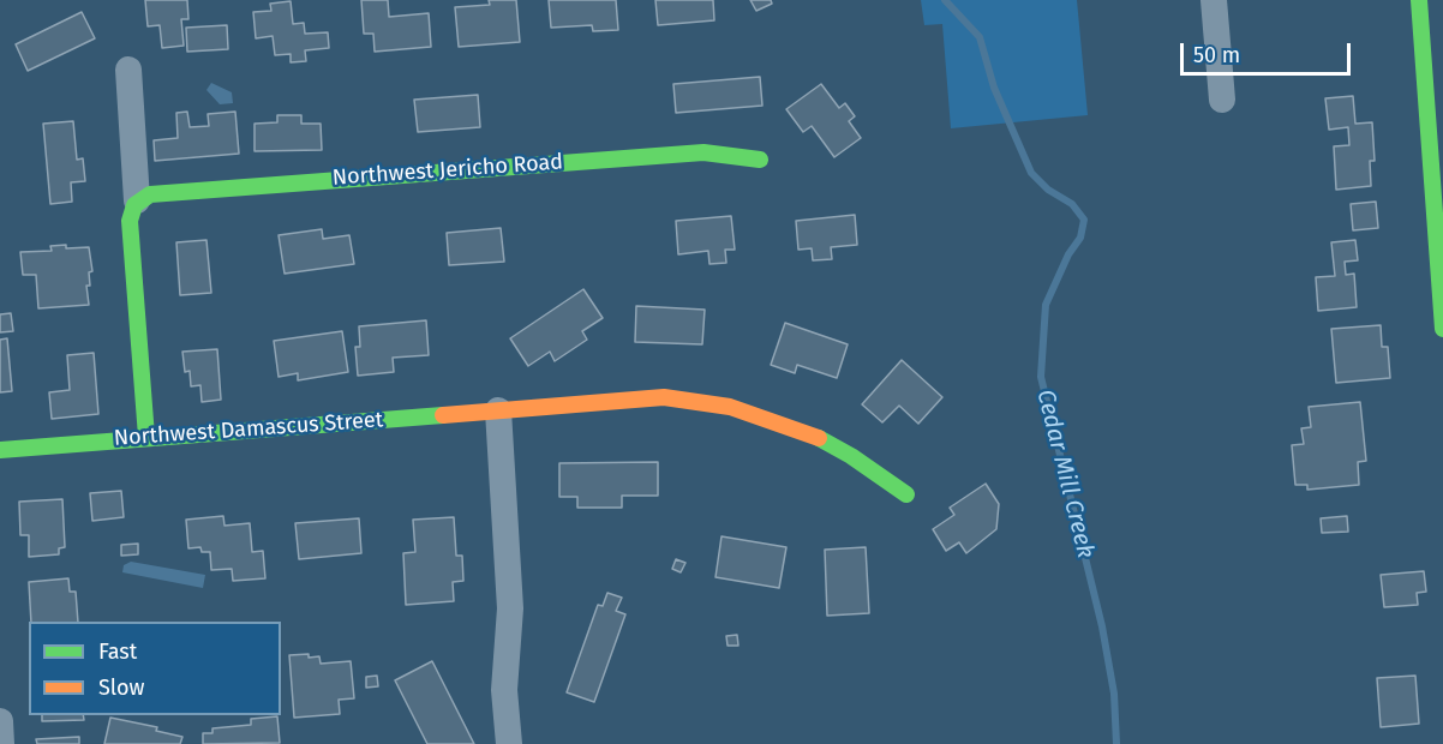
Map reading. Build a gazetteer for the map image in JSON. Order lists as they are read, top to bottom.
{
  "streets": {
    "street": ["Northwest Jericho Road", "Northwest Damascus Street"]
  },
  "water": ["Cedar Mill Creek"],
  "legend": ["Fast", "Slow"],
  "scale_bar": "50 m"
}
